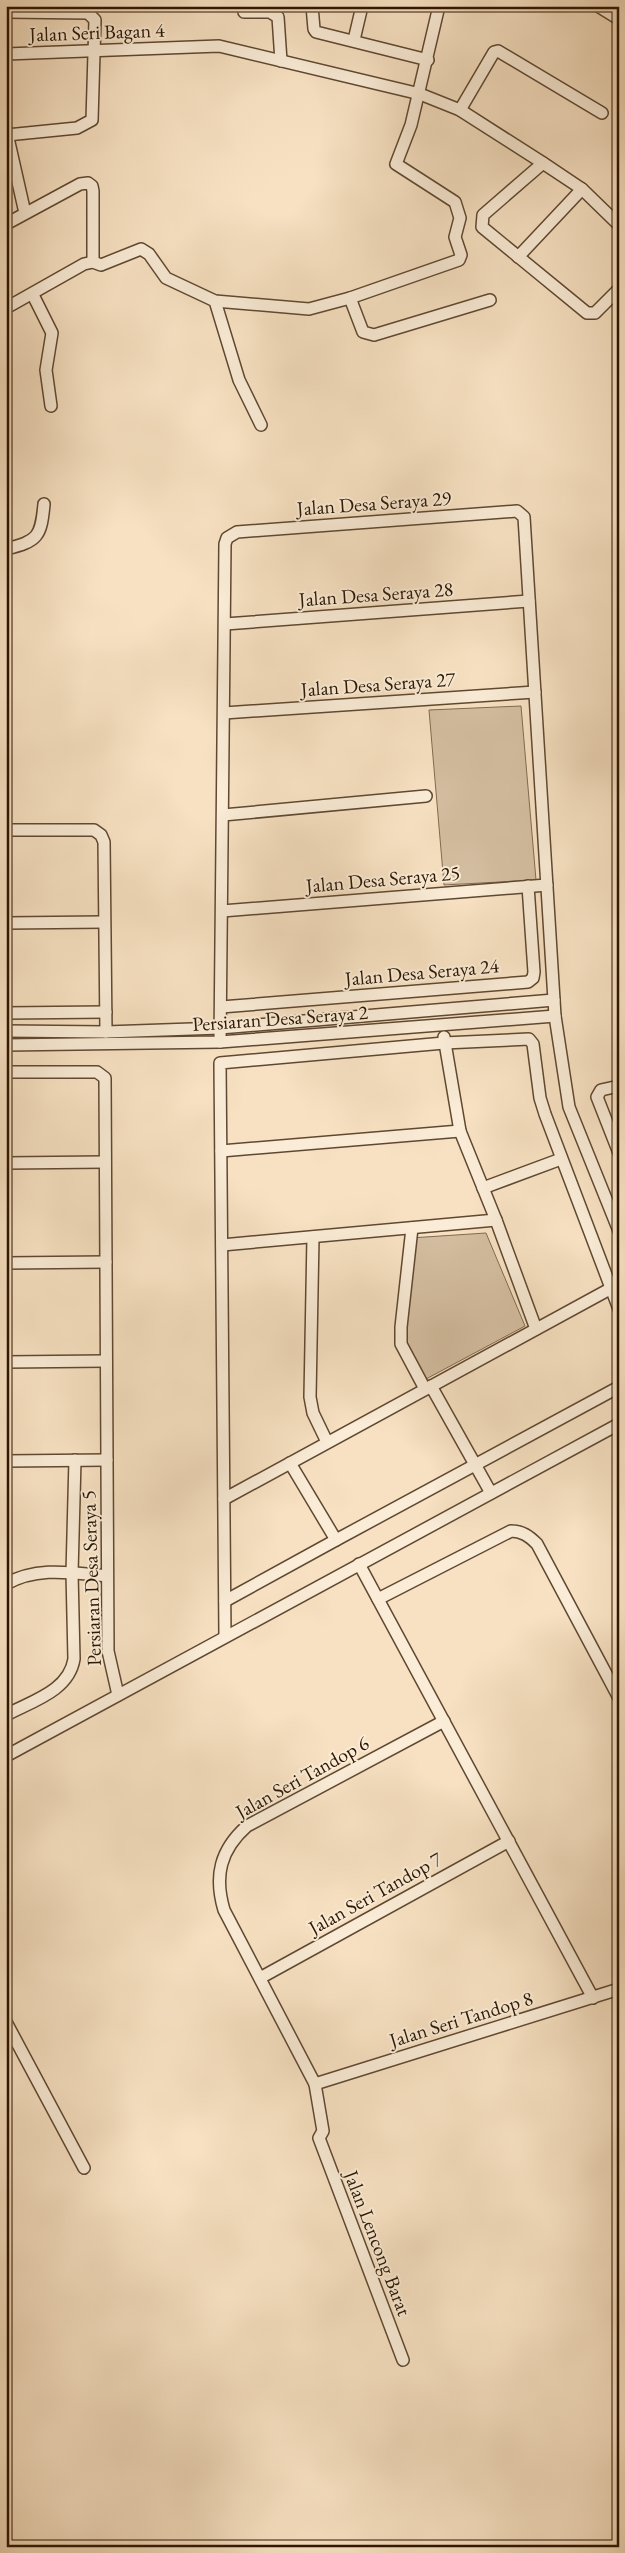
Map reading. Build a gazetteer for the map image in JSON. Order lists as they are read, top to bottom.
{
  "streets": {
    "street": [
      "Jalan Seri Bagan 4",
      "Jalan Desa Seraya 29",
      "Jalan Desa Seraya 28",
      "Jalan Desa Seraya 27",
      "Jalan Desa Seraya 25",
      "Jalan Desa Seraya 24",
      "Persiaran Desa Seraya 2",
      "Persiaran Desa Seraya 5",
      "Jalan Seri Tandop 6",
      "Jalan Seri Tandop 7",
      "Jalan Seri Tandop 8",
      "Jalan Lencong Barat"
    ]
  },
  "crossings": [
    ["Jalan Desa Seraya 29", "Jalan Desa Seraya 28"],
    ["Jalan Desa Seraya 25", "Jalan Desa Seraya 24"],
    ["Jalan Seri Tandop 6", "Jalan Seri Tandop 7"],
    ["Jalan Seri Tandop 6", "Jalan Seri Tandop 8"],
    ["Jalan Seri Tandop 6", "Jalan Lencong Barat"]
  ]
}
